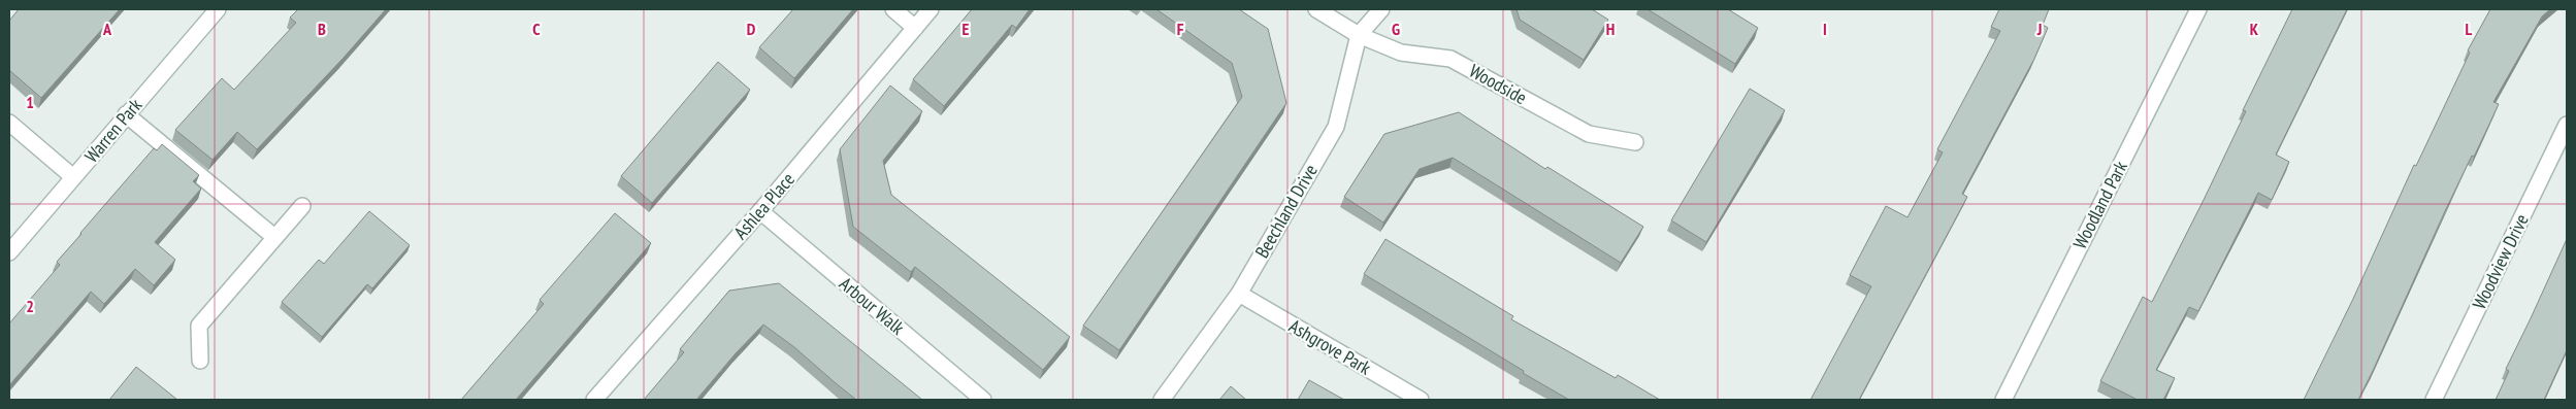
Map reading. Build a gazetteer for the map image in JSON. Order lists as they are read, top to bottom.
{
  "streets": {
    "street": [
      "Woodside",
      "Warren Park",
      "Woodland Park",
      "Ashlea Place",
      "Beechland Drive",
      "Woodview Drive",
      "Arbour Walk",
      "Ashgrove Park"
    ]
  },
  "crossings": [
    ["Woodside", "Beechland Drive"],
    ["Ashlea Place", "Arbour Walk"],
    ["Beechland Drive", "Ashgrove Park"]
  ],
  "grid": {
    "columns": [
      "A",
      "B",
      "C",
      "D",
      "E",
      "F",
      "G",
      "H",
      "I",
      "J",
      "K",
      "L"
    ],
    "rows": ["1", "2"]
  }
}
